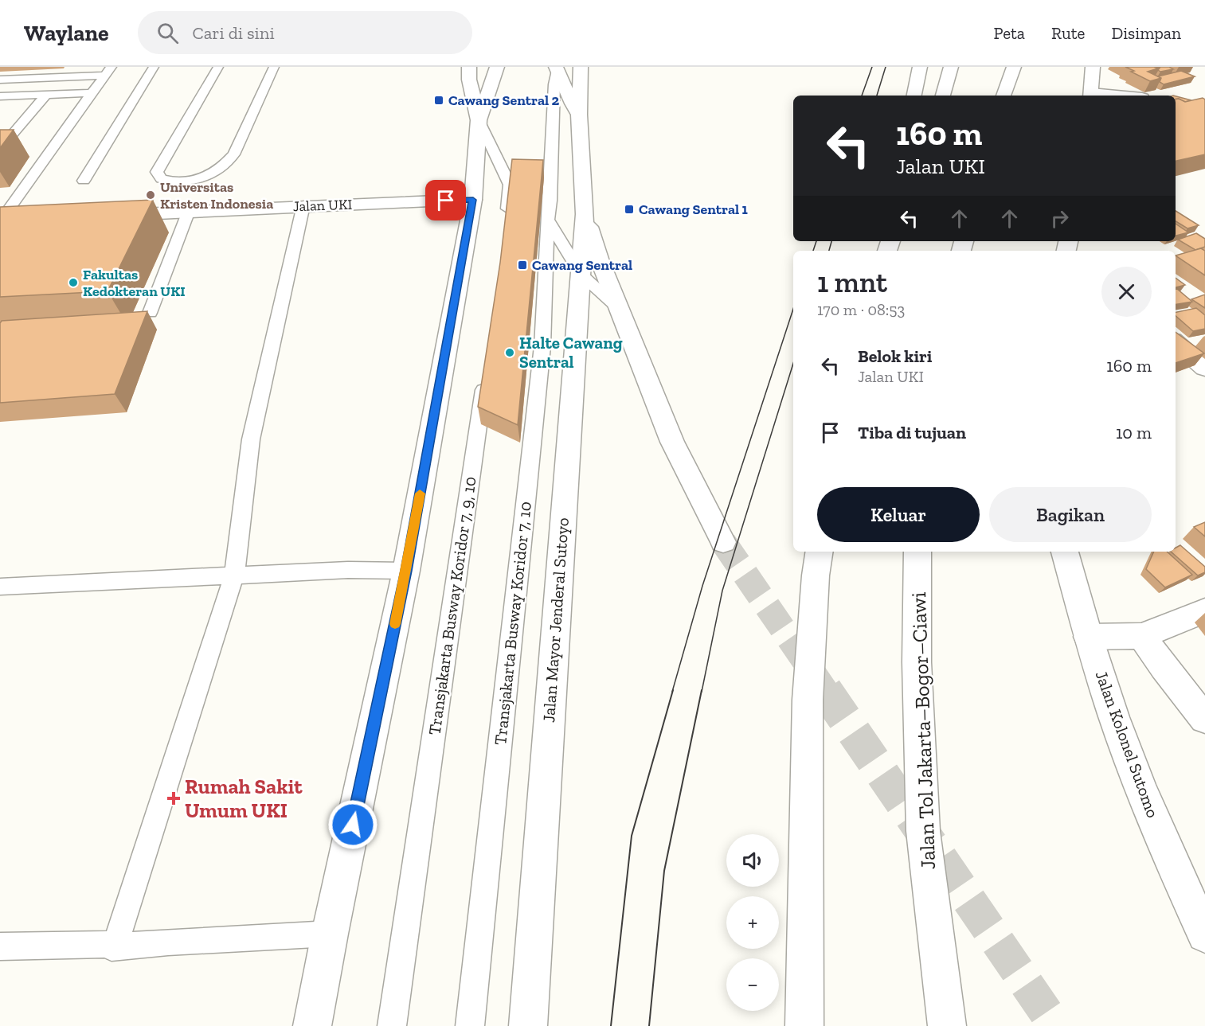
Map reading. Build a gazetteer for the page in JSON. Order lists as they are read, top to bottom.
{
  "streets": {
    "main road": [
      "Jalan UKI",
      "Jalan Mayor Jenderal Sutoyo",
      "Jalan Tol Jakarta–Bogor–Ciawi",
      "Jalan Kolonel Sutomo"
    ],
    "lane": ["Transjakarta Busway Koridor 7, 9, 10", "Transjakarta Busway Koridor 7, 10"]
  },
  "places": {
    "transit": ["Cawang Sentral 2", "Cawang Sentral 1", "Cawang Sentral"],
    "other": ["Universitas Kristen Indonesia", "Fakultas Kedokteran UKI", "Halte Cawang Sentral"],
    "health": ["Rumah Sakit Umum UKI"]
  },
  "page": {
    "header": "Waylane",
    "search": "Cari di sini",
    "nav": ["Peta", "Rute", "Disimpan"],
    "turn": ["160 m", "Jalan UKI"],
    "heading": ["1 mnt", "170 m · 08:53"],
    "list": [
      {
        "name": "Belok kiri",
        "note": "Jalan UKI",
        "value": "160 m"
      },
      {
        "name": "Tiba di tujuan",
        "value": "10 m"
      }
    ],
    "buttons": ["Keluar", "Bagikan"],
    "map_buttons": ["+", "−"]
  }
}
